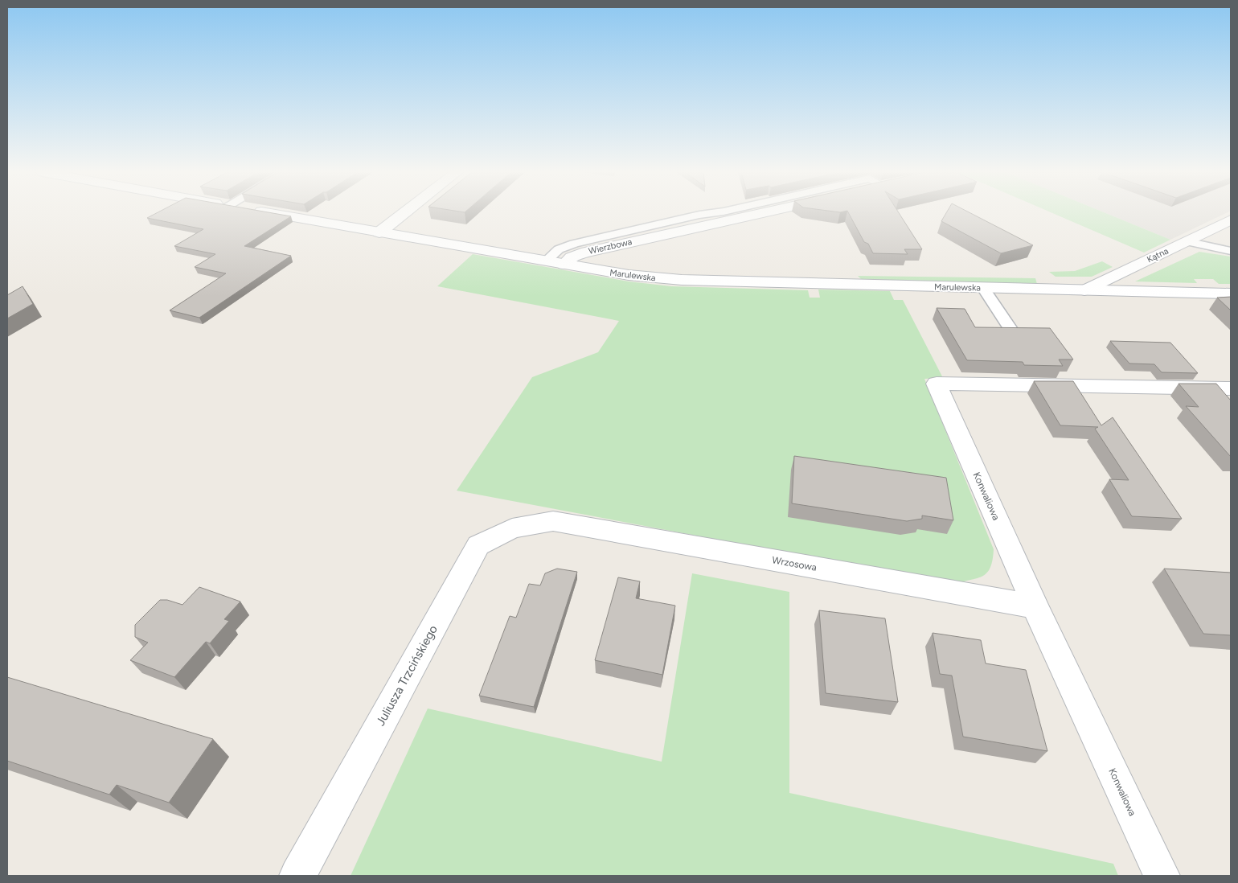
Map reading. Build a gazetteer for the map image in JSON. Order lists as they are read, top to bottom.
{
  "streets": {
    "street": [
      "Wierzbowa",
      "Kątna",
      "Marulewska",
      "Konwaliowa",
      "Wrzosowa",
      "Juliusza Trzcińskiego"
    ]
  },
  "crossings": [
    ["Wierzbowa", "Marulewska"],
    ["Kątna", "Marulewska"],
    ["Konwaliowa", "Wrzosowa"],
    ["Wrzosowa", "Juliusza Trzcińskiego"]
  ]
}
